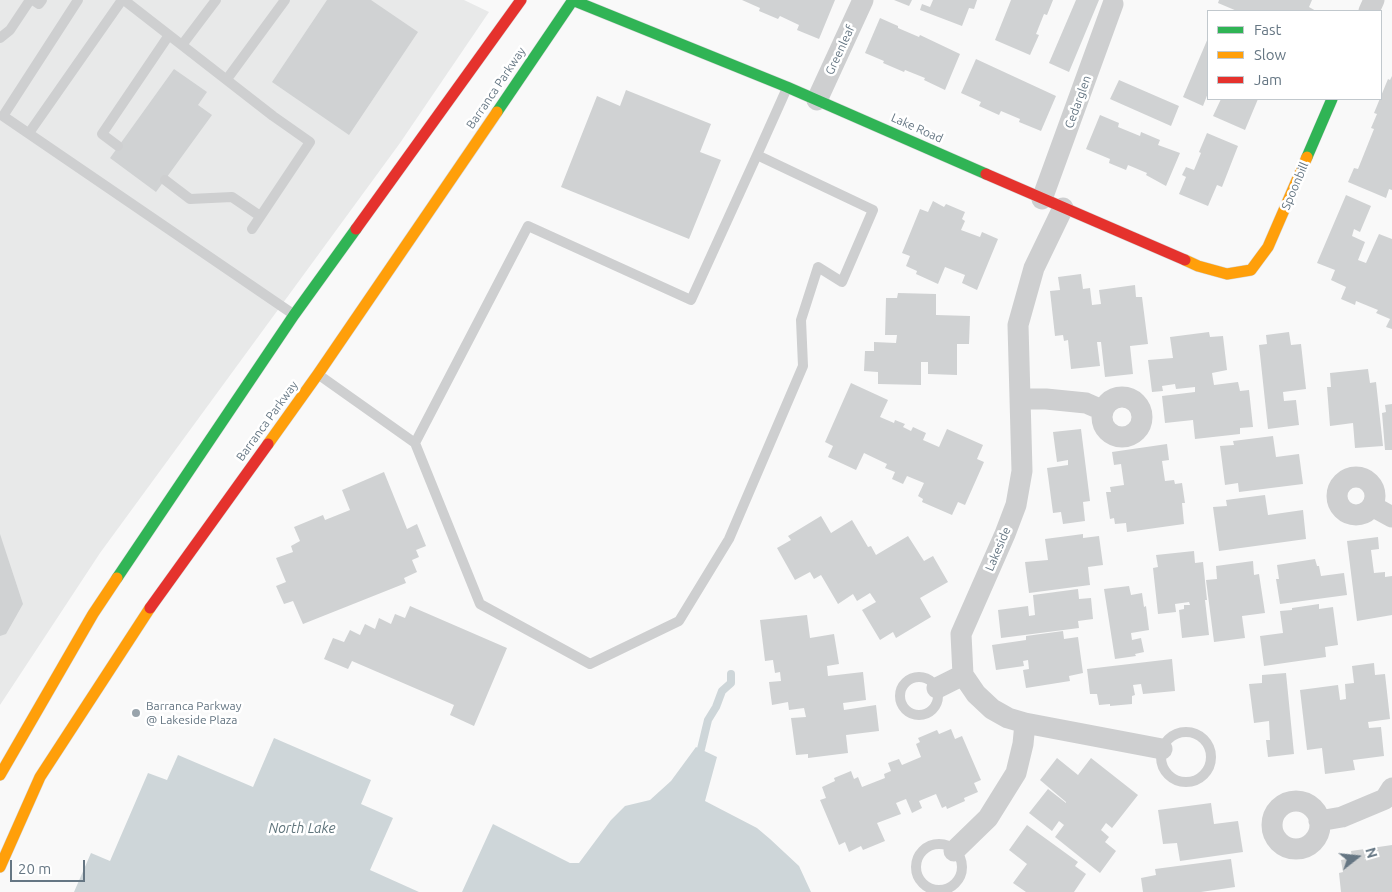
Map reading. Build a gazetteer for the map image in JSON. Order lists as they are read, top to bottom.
{
  "streets": {
    "main road": ["Barranca Parkway", "Lake Road", "Spoonbill"],
    "street": ["Greenleaf", "Cedarglen", "Lakeside"]
  },
  "crossings": [
    ["Greenleaf", "Lake Road"],
    ["Barranca Parkway", "Lake Road"],
    ["Cedarglen", "Lake Road"],
    ["Lake Road", "Spoonbill"],
    ["Lake Road", "Lakeside"]
  ],
  "water": ["North Lake"],
  "places": ["Barranca Parkway @ Lakeside Plaza"],
  "legend": ["Fast", "Slow", "Jam"],
  "scale_bar": "20 m",
  "north": "right"
}
